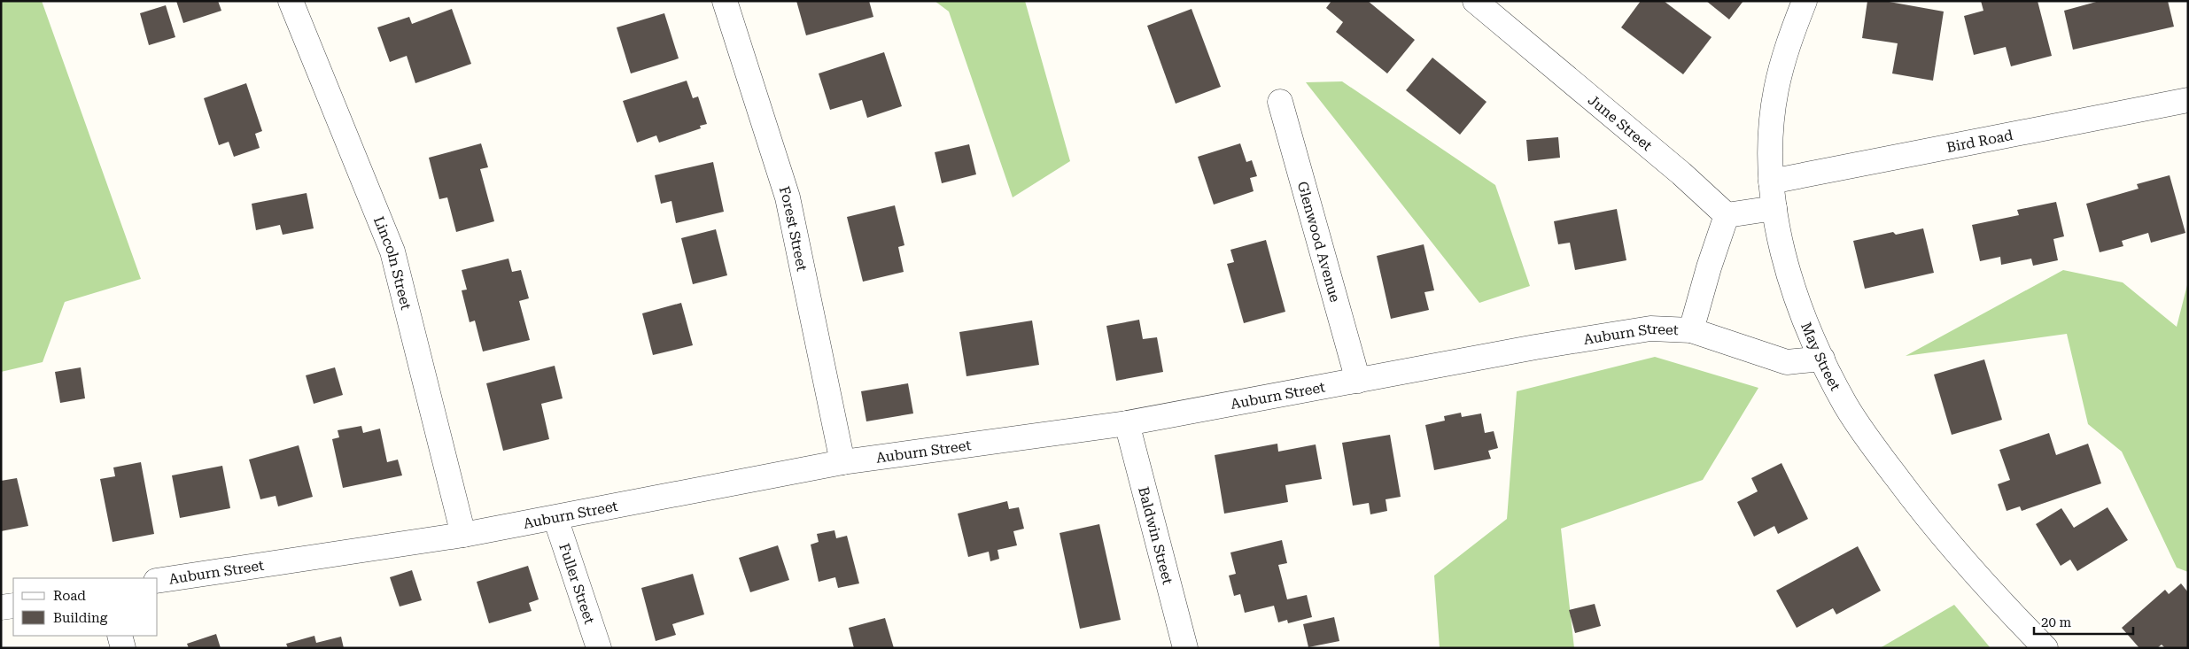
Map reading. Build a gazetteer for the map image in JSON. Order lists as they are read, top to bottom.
{
  "streets": {
    "street": [
      "June Street",
      "Bird Road",
      "Forest Street",
      "Glenwood Avenue",
      "Lincoln Street",
      "Auburn Street",
      "May Street",
      "Baldwin Street",
      "Fuller Street"
    ]
  },
  "crossings": [
    ["June Street", "Auburn Street"],
    ["Bird Road", "May Street"],
    ["Forest Street", "Auburn Street"],
    ["Glenwood Avenue", "Auburn Street"],
    ["Lincoln Street", "Auburn Street"],
    ["Auburn Street", "May Street"],
    ["Auburn Street", "Baldwin Street"],
    ["Auburn Street", "Fuller Street"]
  ],
  "legend": ["Road", "Building"],
  "scale_bar": "20 m"
}
